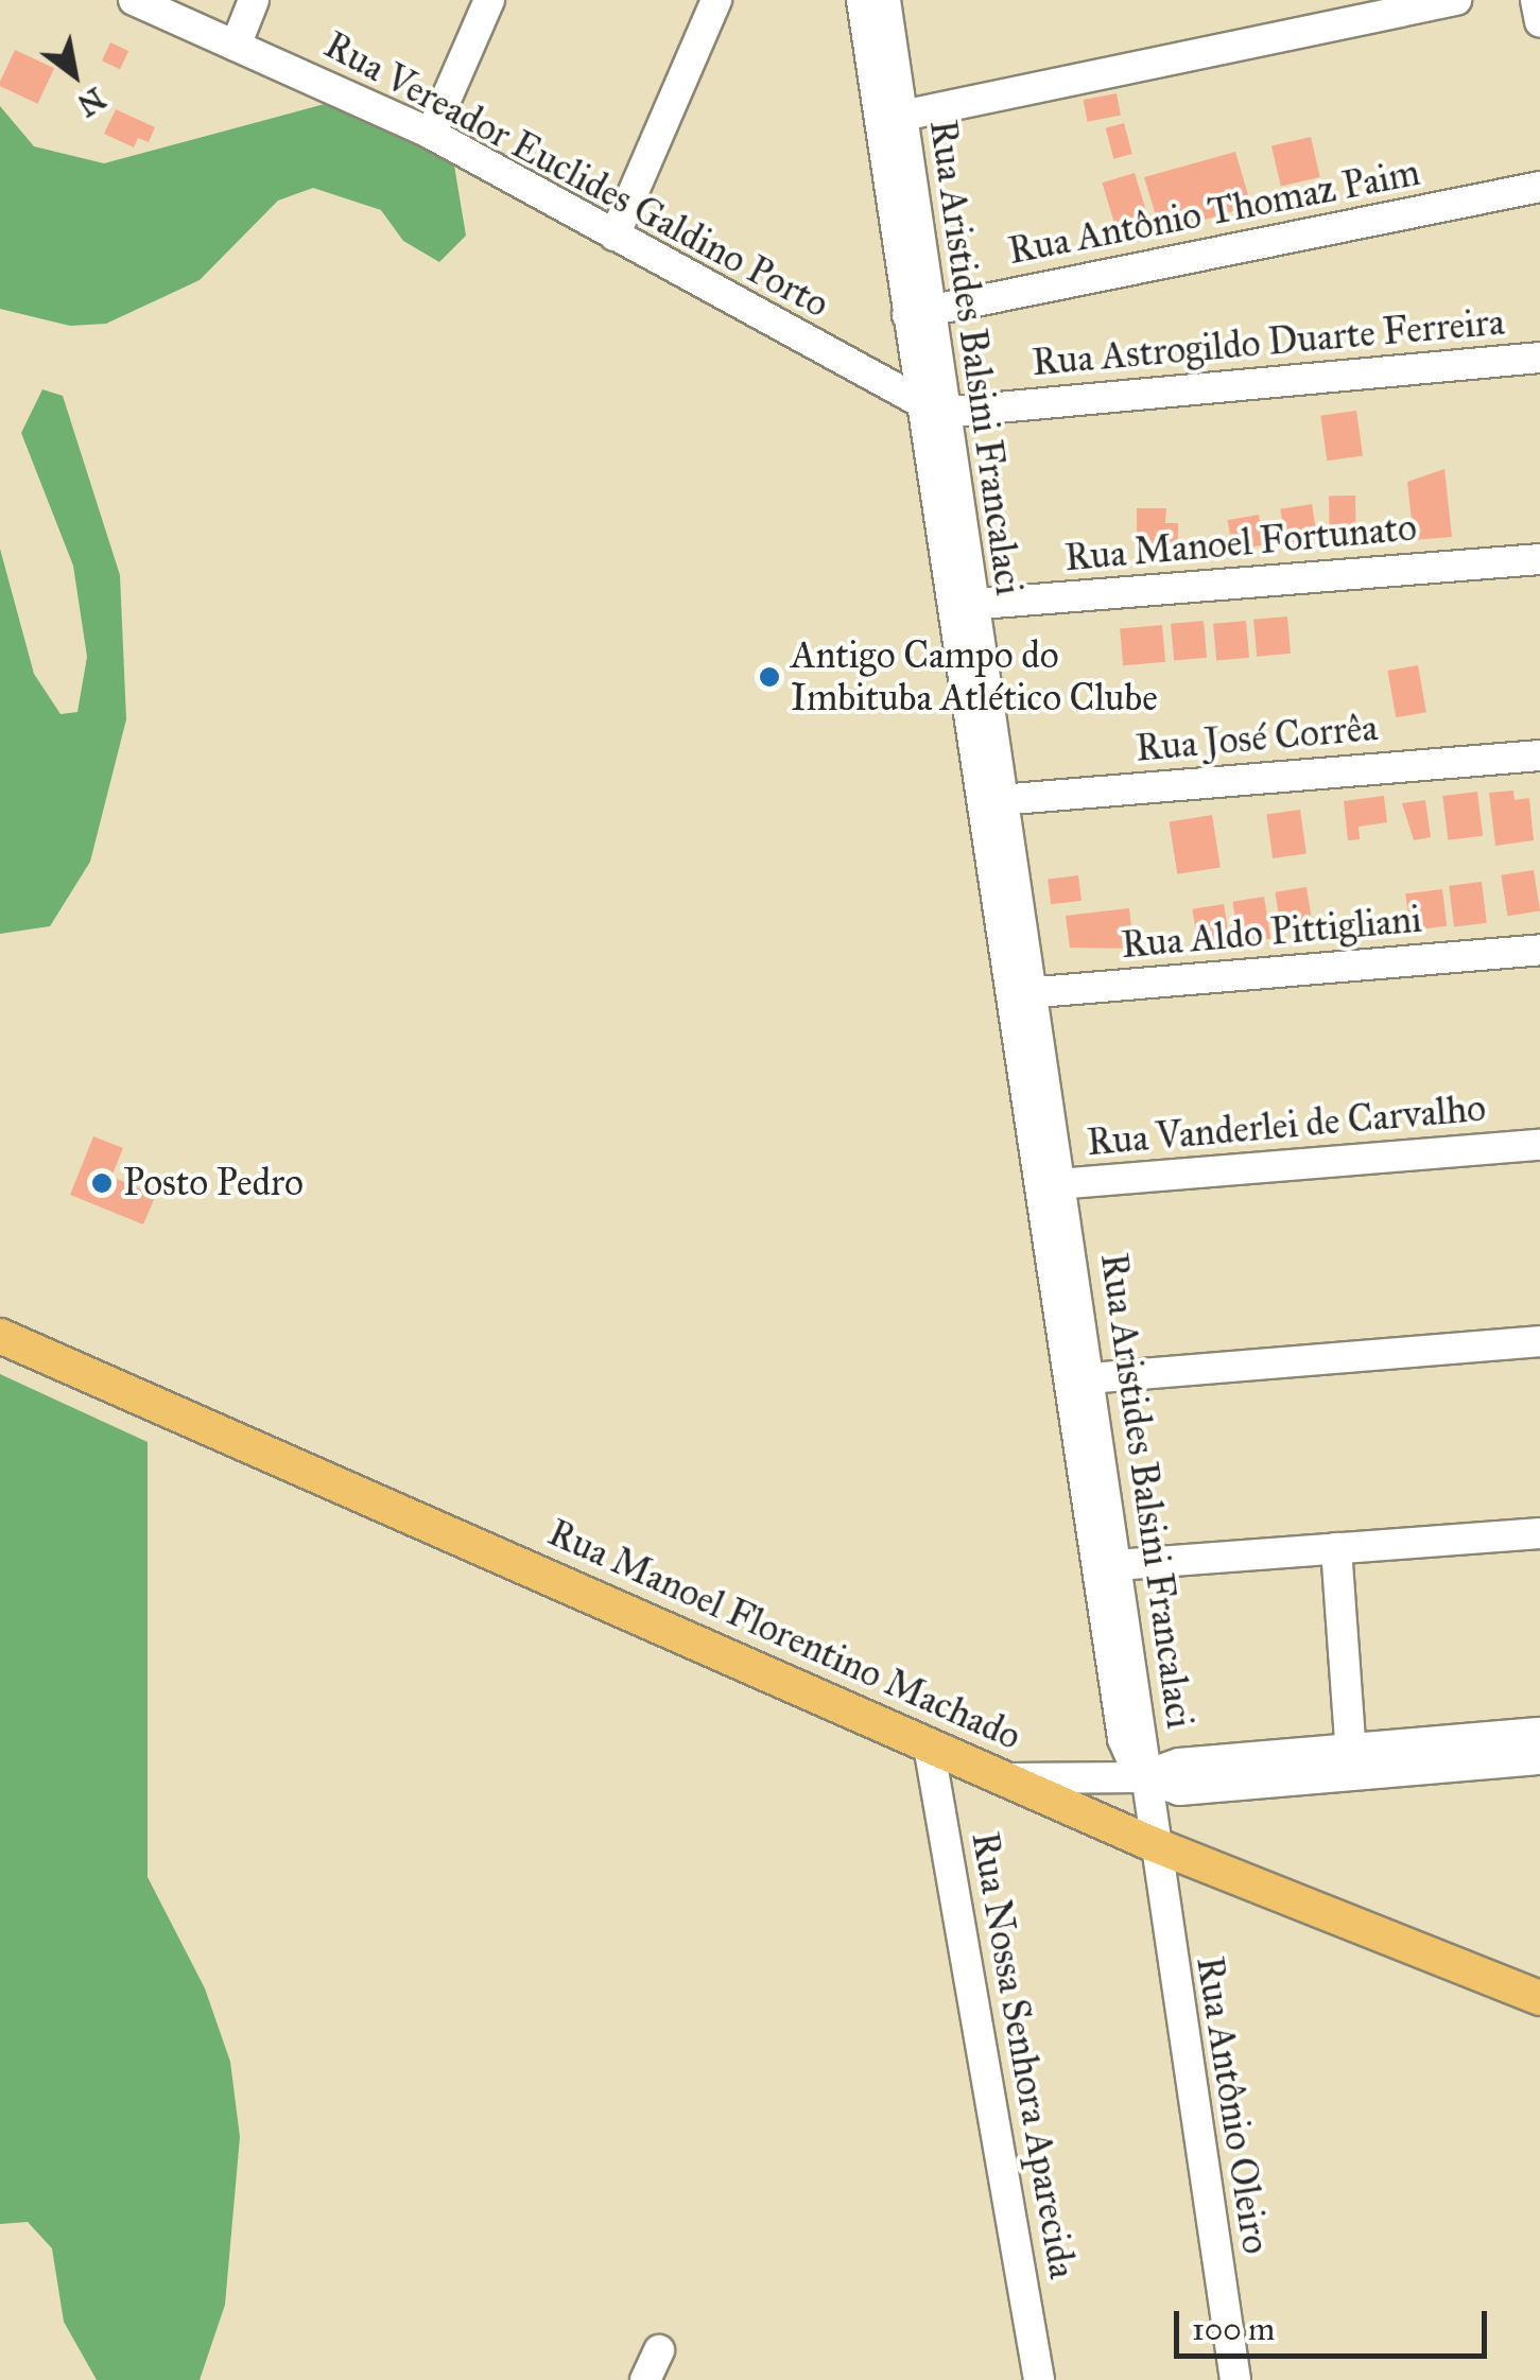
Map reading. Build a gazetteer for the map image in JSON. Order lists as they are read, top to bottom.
{
  "streets": {
    "main road": ["Rua Manoel Florentino Machado"],
    "street": [
      "Rua Vereador Euclides Galdino Porto",
      "Rua Antônio Thomaz Paim",
      "Rua Astrogildo Duarte Ferreira",
      "Rua Aristides Balsini Francalaci",
      "Rua Manoel Fortunato",
      "Rua José Corrêa",
      "Rua Aldo Pittigliani",
      "Rua Vanderlei de Carvalho",
      "Rua Nossa Senhora Aparecida",
      "Rua Antônio Oleiro"
    ]
  },
  "crossings": [
    ["Rua Vereador Euclides Galdino Porto", "Rua Astrogildo Duarte Ferreira"],
    ["Rua Vereador Euclides Galdino Porto", "Rua Aristides Balsini Francalaci"],
    ["Rua Antônio Thomaz Paim", "Rua Aristides Balsini Francalaci"],
    ["Rua Astrogildo Duarte Ferreira", "Rua Aristides Balsini Francalaci"],
    ["Rua Aristides Balsini Francalaci", "Rua Manoel Fortunato"],
    ["Rua Aristides Balsini Francalaci", "Rua José Corrêa"],
    ["Rua Aristides Balsini Francalaci", "Rua Aldo Pittigliani"],
    ["Rua Aristides Balsini Francalaci", "Rua Vanderlei de Carvalho"],
    ["Rua Aristides Balsini Francalaci", "Rua Manoel Florentino Machado"],
    ["Rua Aristides Balsini Francalaci", "Rua Antônio Oleiro"],
    ["Rua Manoel Florentino Machado", "Rua Nossa Senhora Aparecida"],
    ["Rua Manoel Florentino Machado", "Rua Antônio Oleiro"]
  ],
  "places": ["Antigo Campo do Imbituba Atlético Clube", "Posto Pedro"],
  "scale_bar": "100 m",
  "north": "bottom right"
}
